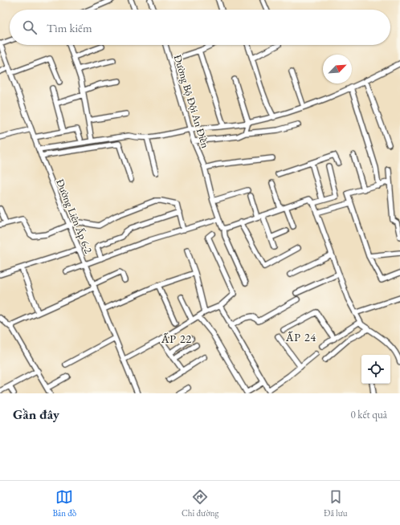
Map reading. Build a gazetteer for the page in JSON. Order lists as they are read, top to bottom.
{
  "streets": {
    "street": ["Đường Bộ Đội An Điền", "Đường Liên Ấp 6-2"]
  },
  "districts": ["ẤP 24", "ẤP 22"],
  "north": "top right",
  "page": {
    "search": "Tìm kiếm",
    "heading": ["Gần đây", "0 kết quả"],
    "nav": ["Bản đồ", "Chỉ đường", "Đã lưu"]
  }
}
